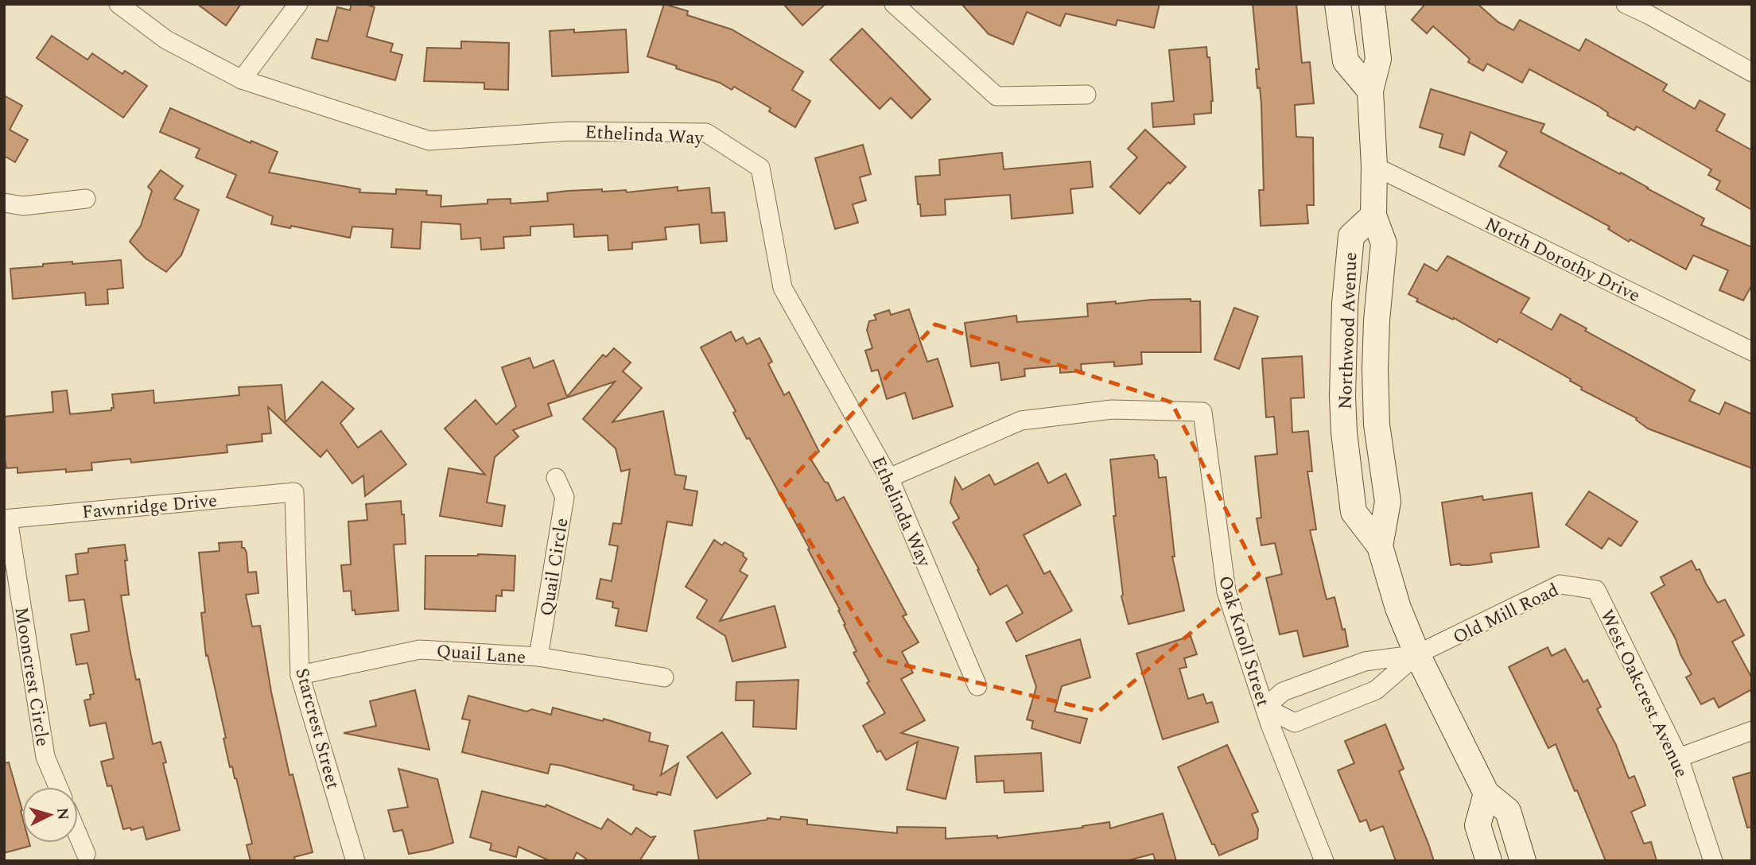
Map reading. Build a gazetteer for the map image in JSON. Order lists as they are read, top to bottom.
{
  "streets": {
    "street": [
      "Ethelinda Way",
      "North Dorothy Drive",
      "Northwood Avenue",
      "Fawnridge Drive",
      "Quail Circle",
      "Old Mill Road",
      "Oak Knoll Street",
      "Quail Lane",
      "Mooncrest Circle",
      "West Oakcrest Avenue",
      "Starcrest Street"
    ]
  },
  "crossings": [
    ["Ethelinda Way", "Oak Knoll Street"],
    ["North Dorothy Drive", "Northwood Avenue"],
    ["Northwood Avenue", "Old Mill Road"],
    ["Fawnridge Drive", "Mooncrest Circle"],
    ["Fawnridge Drive", "Starcrest Street"],
    ["Quail Circle", "Quail Lane"],
    ["Old Mill Road", "Oak Knoll Street"],
    ["Old Mill Road", "West Oakcrest Avenue"],
    ["Quail Lane", "Starcrest Street"]
  ],
  "north": "right"
}
